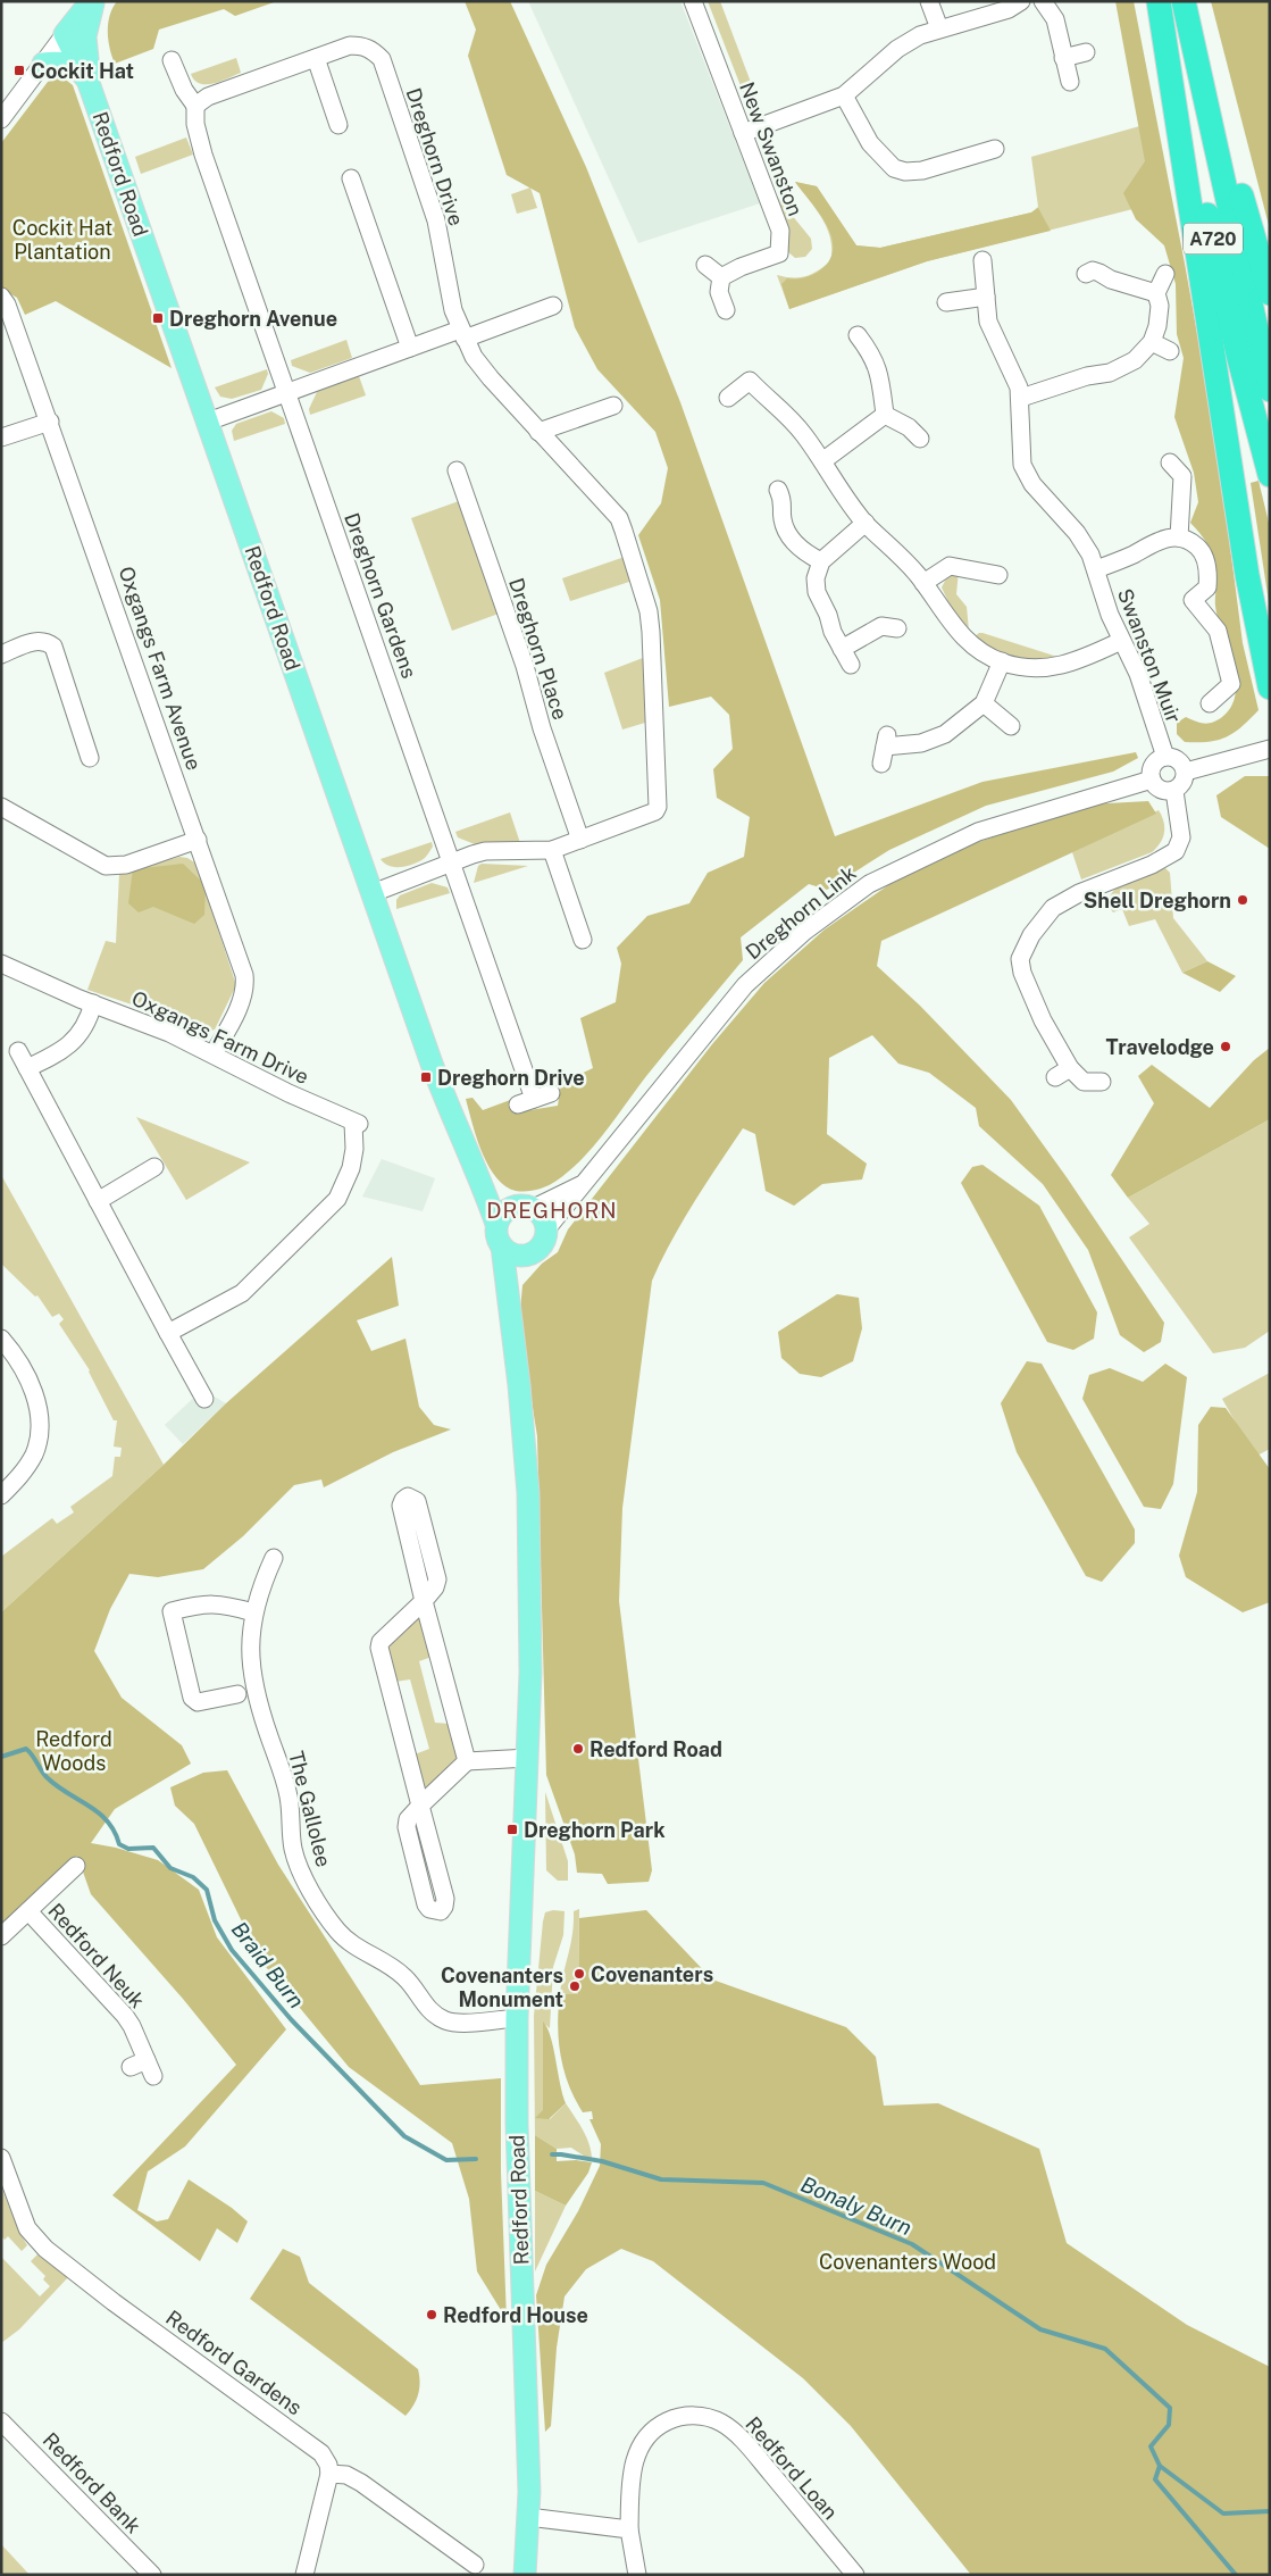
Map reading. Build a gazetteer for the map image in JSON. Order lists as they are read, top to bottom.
{
  "streets": {
    "highway": ["A720"],
    "main road": ["Redford Road"],
    "street": [
      "New Swanston",
      "Dreghorn Drive",
      "Dreghorn Gardens",
      "Dreghorn Place",
      "Swanston Muir",
      "Oxgangs Farm Avenue",
      "Dreghorn Link",
      "Oxgangs Farm Drive",
      "The Gallolee",
      "Redford Neuk",
      "Redford Gardens",
      "Redford Loan",
      "Redford Bank"
    ]
  },
  "crossings": [
    ["Dreghorn Drive", "Redford Road"],
    ["Dreghorn Drive", "Dreghorn Gardens"],
    ["Dreghorn Drive", "Dreghorn Place"],
    ["Redford Road", "Dreghorn Link"],
    ["Redford Road", "The Gallolee"],
    ["Swanston Muir", "Dreghorn Link"],
    ["Oxgangs Farm Avenue", "Oxgangs Farm Drive"]
  ],
  "districts": ["DREGHORN"],
  "water": ["Braid Burn", "Bonaly Burn"],
  "parks": ["Cockit Hat Plantation", "Redford Woods", "Covenanters Wood"],
  "places": {
    "transit": [
      "Cockit Hat",
      "Dreghorn Avenue",
      "Dreghorn Drive",
      "Dreghorn Park"
    ],
    "other": [
      "Shell Dreghorn",
      "Travelodge",
      "Redford Road",
      "Covenanters",
      "Covenanters Monument",
      "Redford House"
    ]
  }
}
